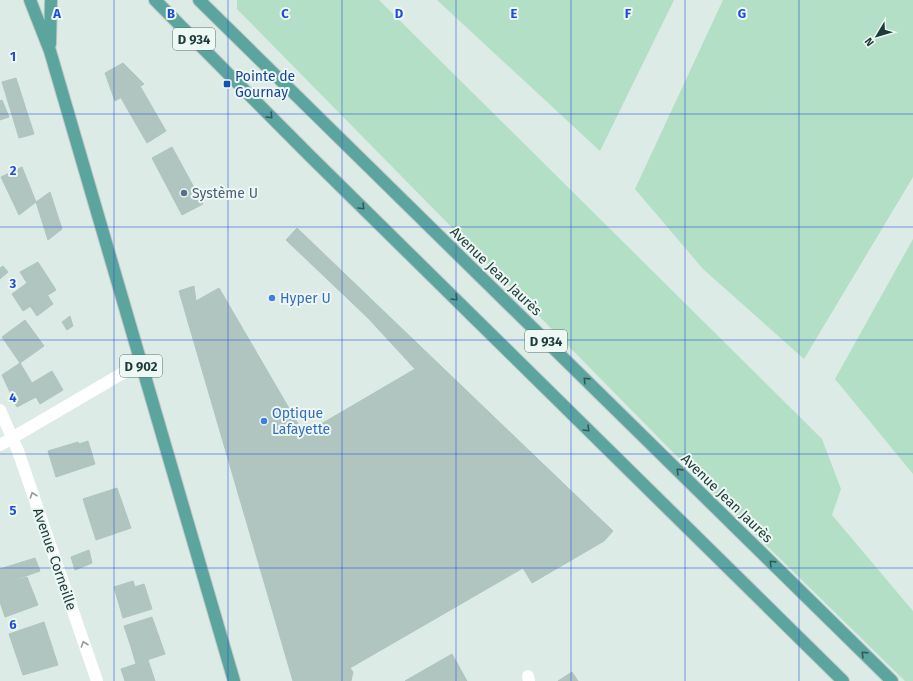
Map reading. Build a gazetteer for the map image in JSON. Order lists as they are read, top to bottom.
{
  "streets": {
    "main road": ["D 934", "Avenue Jean Jaurès", "D 902"],
    "street": ["Avenue Corneille"]
  },
  "one_way": ["Avenue Corneille"],
  "places": {
    "transit": ["Pointe de Gournay"],
    "other": ["Système U", "Hyper U", "Optique Lafayette"]
  },
  "north": "bottom left",
  "grid": {
    "columns": [
      "A",
      "B",
      "C",
      "D",
      "E",
      "F",
      "G"
    ],
    "rows": [
      "1",
      "2",
      "3",
      "4",
      "5",
      "6"
    ]
  }
}
